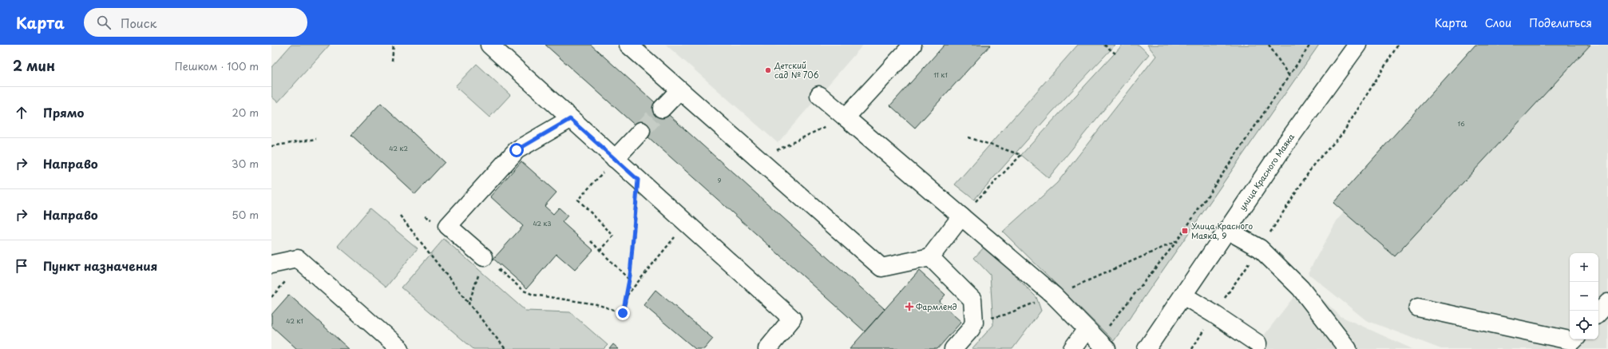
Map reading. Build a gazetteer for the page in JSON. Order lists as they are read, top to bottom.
{
  "streets": {
    "street": ["улица Красного Маяка"]
  },
  "places": {
    "other": ["Детский сад № 706"],
    "transit": ["Улица Красного Маяка, 9"],
    "health": ["Фармленд"]
  },
  "house_numbers": [
    "11 к1",
    "16",
    "42 к2",
    "9",
    "42 к3",
    "42 к1"
  ],
  "page": {
    "header": "Карта",
    "search": "Поиск",
    "nav": ["Карта", "Слои", "Поделиться"],
    "heading": ["2 мин", "Пешком · 100 m"],
    "list": [
      ["Прямо", "20 m"],
      ["Направо", "30 m"],
      ["Направо", "50 m"],
      "Пункт назначения"
    ],
    "map_buttons": ["+", "−"]
  }
}
